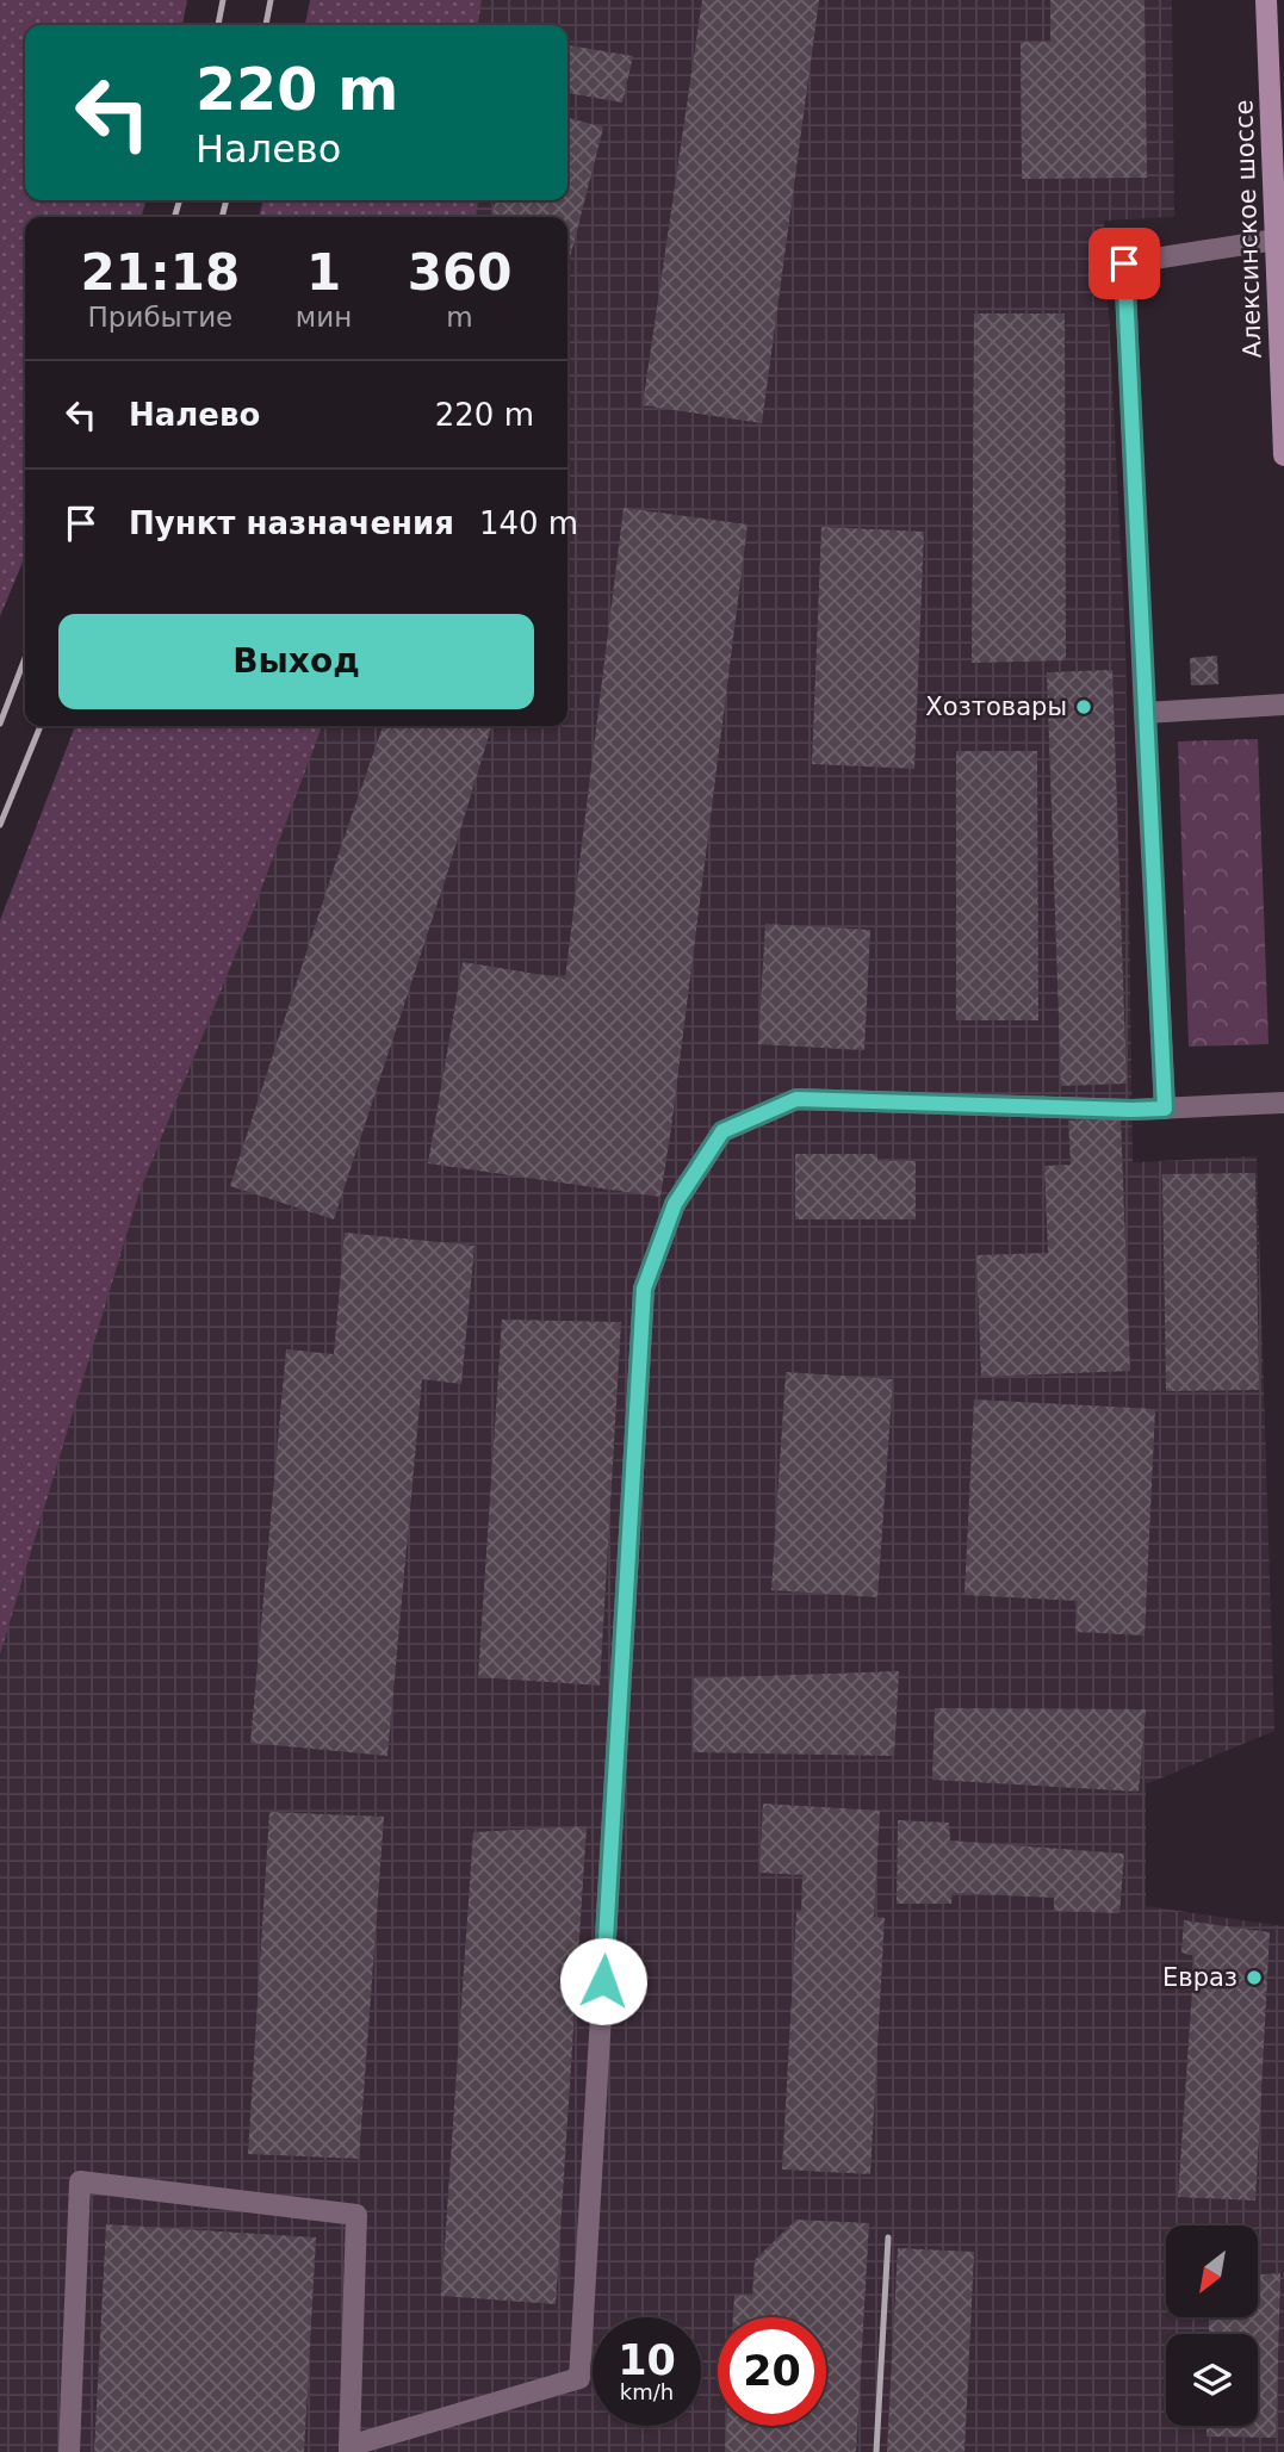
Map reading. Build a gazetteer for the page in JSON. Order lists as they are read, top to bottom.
{
  "streets": {
    "main road": ["Алексинское шоссе"]
  },
  "places": ["Хозтовары", "Евраз"],
  "north": "bottom left",
  "page": {
    "turn": ["220 m", "Налево"],
    "eta": [
      "21:18",
      "Прибытие",
      "1",
      "мин",
      "360",
      "m"
    ],
    "list": [
      {
        "name": "Налево",
        "value": "220 m"
      },
      {
        "name": "Пункт назначения",
        "value": "140 m"
      }
    ],
    "buttons": "Выход",
    "speed": "10 km/h",
    "limit": "20"
  }
}
